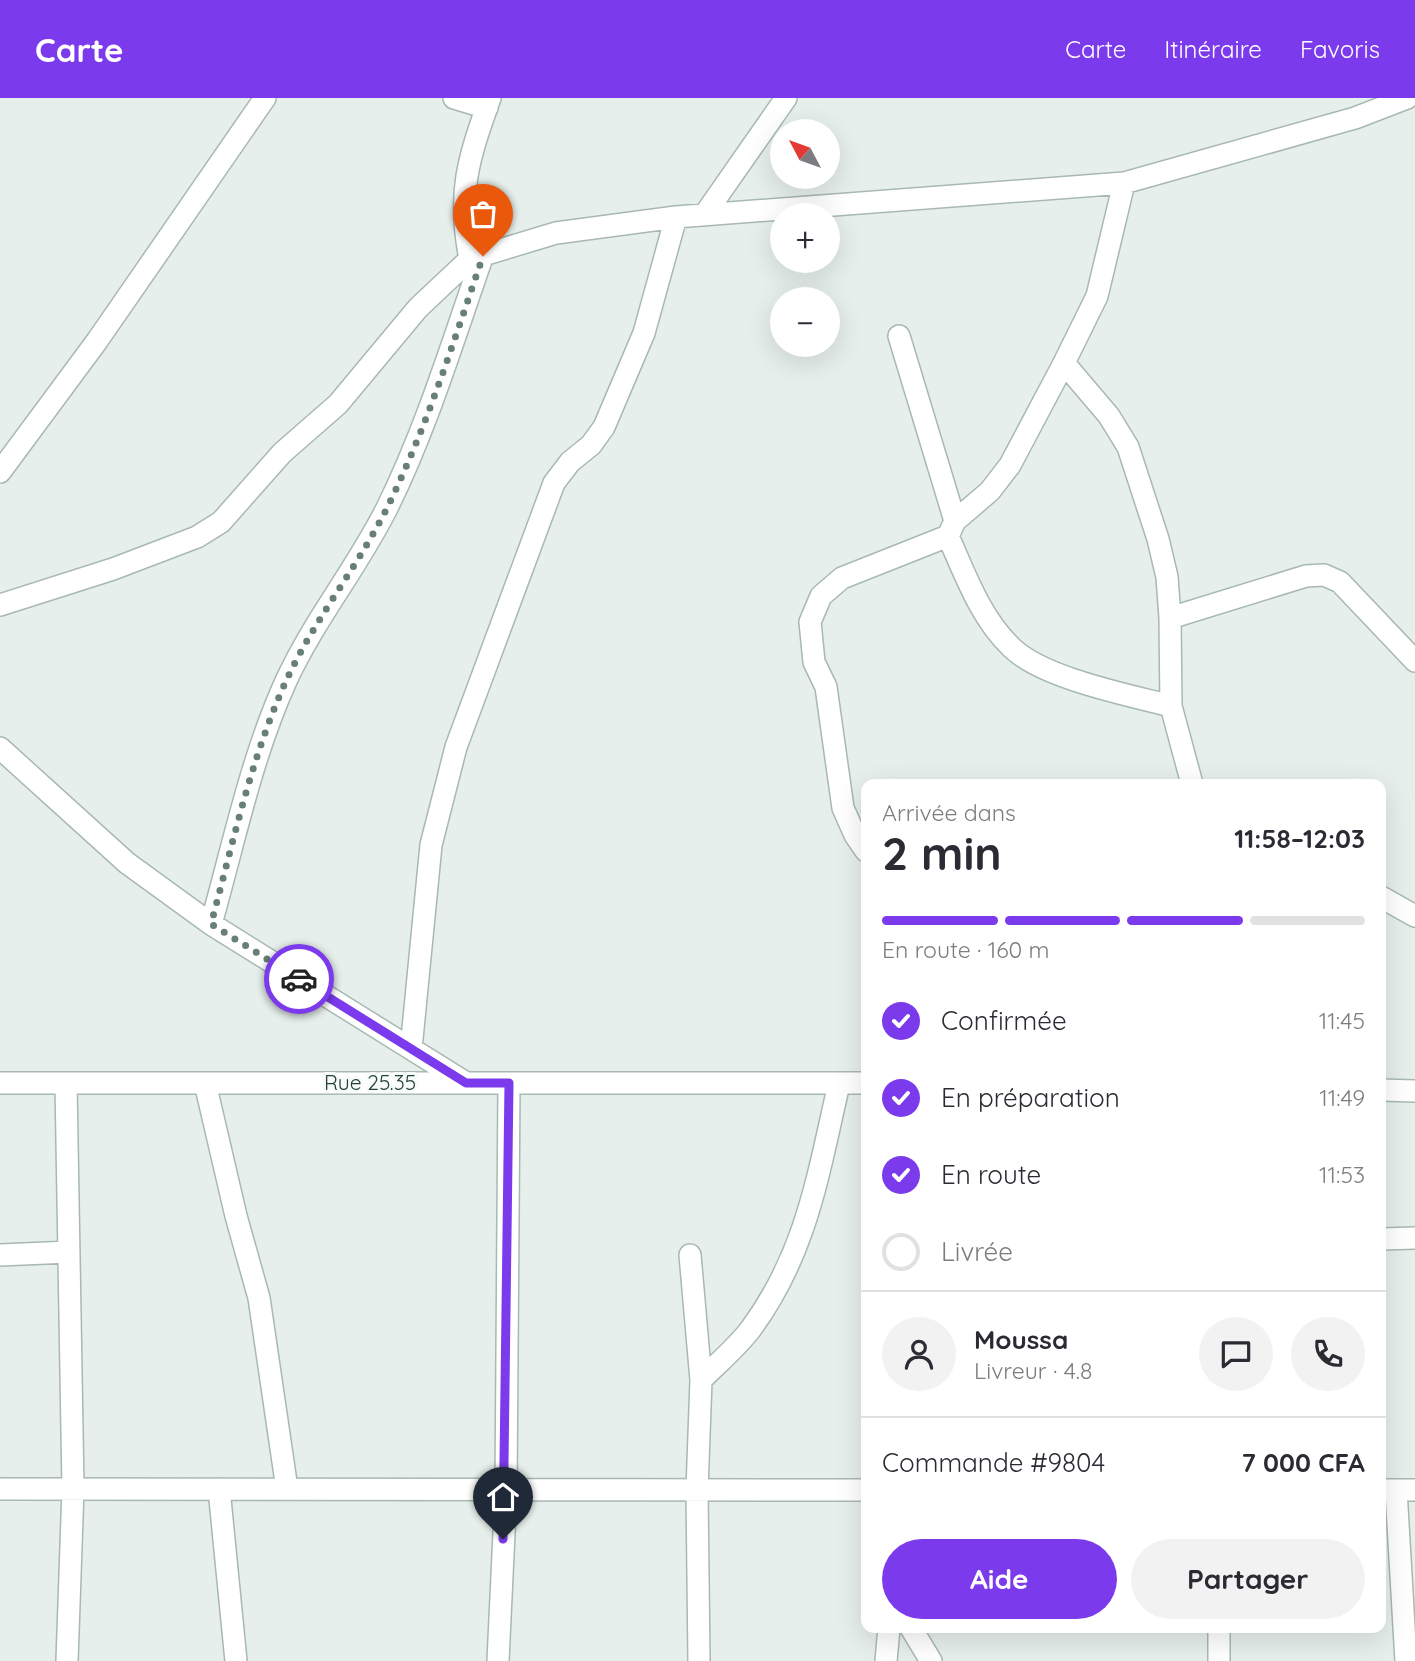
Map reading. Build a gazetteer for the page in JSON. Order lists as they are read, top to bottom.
{
  "streets": {
    "street": ["Rue 25.35"]
  },
  "north": "top left",
  "page": {
    "header": "Carte",
    "nav": ["Carte", "Itinéraire", "Favoris"],
    "map_buttons": ["+", "−"],
    "heading": ["2 min", "Arrivée dans", "11:58–12:03"],
    "panel": [
      "Moussa",
      "Livreur · 4.8",
      "Commande #9804",
      "7 000 CFA"
    ],
    "bar": "En route · 160 m",
    "list": [
      ["Confirmée", "11:45"],
      ["En préparation", "11:49"],
      ["En route", "11:53"],
      "Livrée"
    ],
    "buttons": ["Aide", "Partager"]
  }
}
